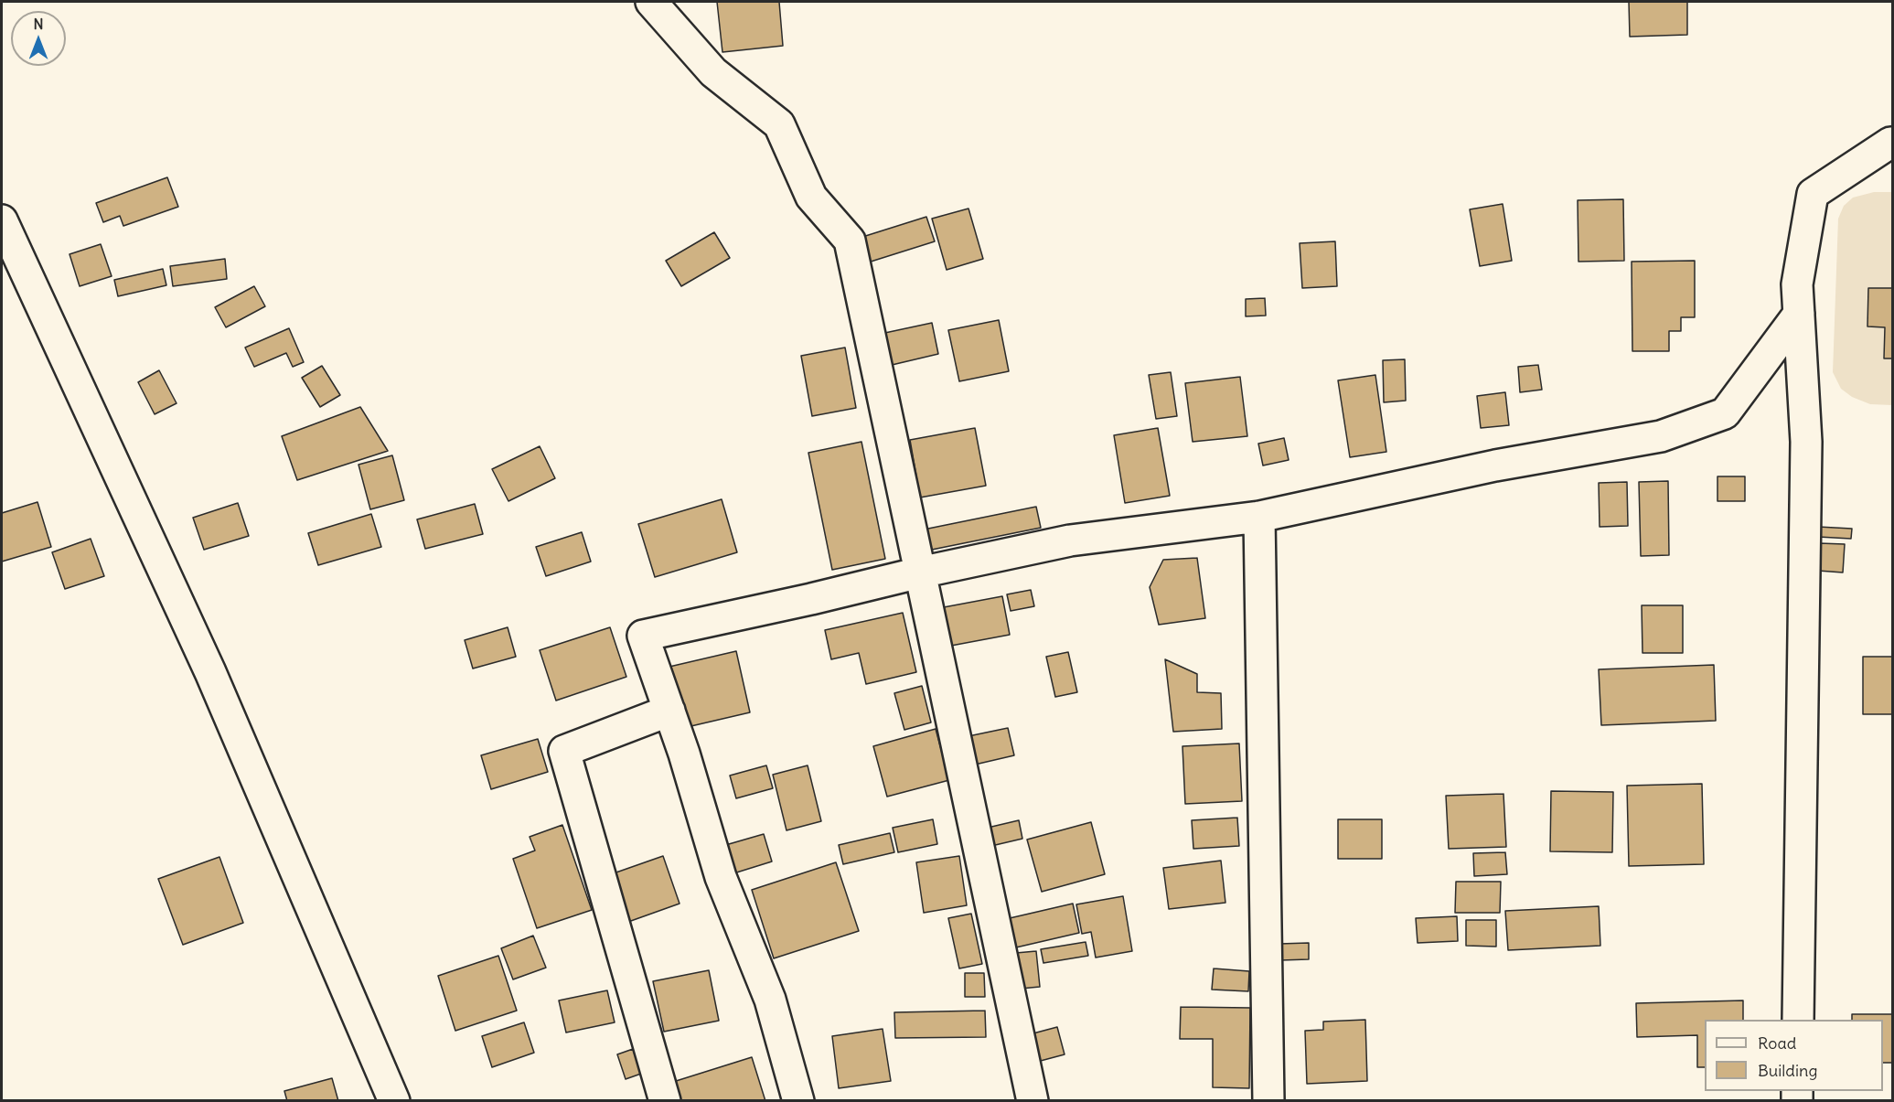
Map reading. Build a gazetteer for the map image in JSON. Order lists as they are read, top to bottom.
{
  "legend": ["Road", "Building"],
  "north": "top"
}
